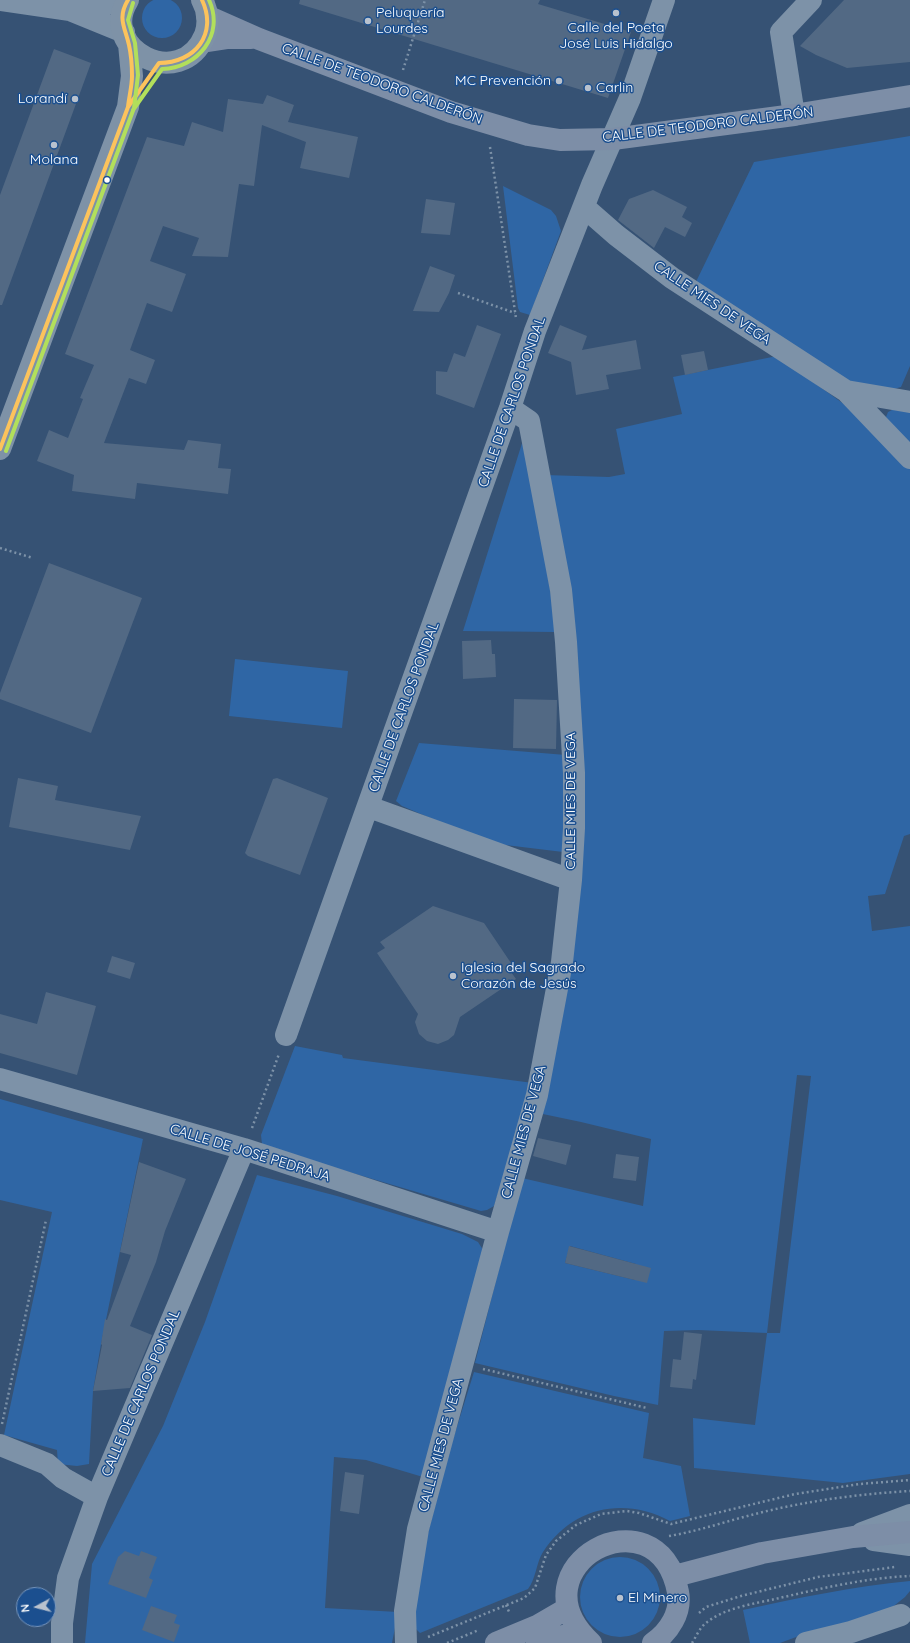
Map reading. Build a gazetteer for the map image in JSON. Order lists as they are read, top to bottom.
{
  "streets": {
    "main road": ["CALLE DE TEODORO CALDERÓN"],
    "street": ["CALLE MIES DE VEGA", "CALLE DE CARLOS PONDAL", "CALLE DE JOSÉ PEDRAJA"]
  },
  "crossings": [
    ["CALLE DE TEODORO CALDERÓN", "CALLE DE CARLOS PONDAL"],
    ["CALLE MIES DE VEGA", "CALLE DE CARLOS PONDAL"],
    ["CALLE MIES DE VEGA", "CALLE DE JOSÉ PEDRAJA"],
    ["CALLE DE CARLOS PONDAL", "CALLE DE JOSÉ PEDRAJA"]
  ],
  "places": [
    "Calle del Poeta José Luis Hidalgo",
    "Peluquería Lourdes",
    "MC Prevención",
    "Carlin",
    "Lorandí",
    "Molana",
    "Iglesia del Sagrado Corazón de Jesús",
    "El Minero"
  ],
  "north": "left"
}
